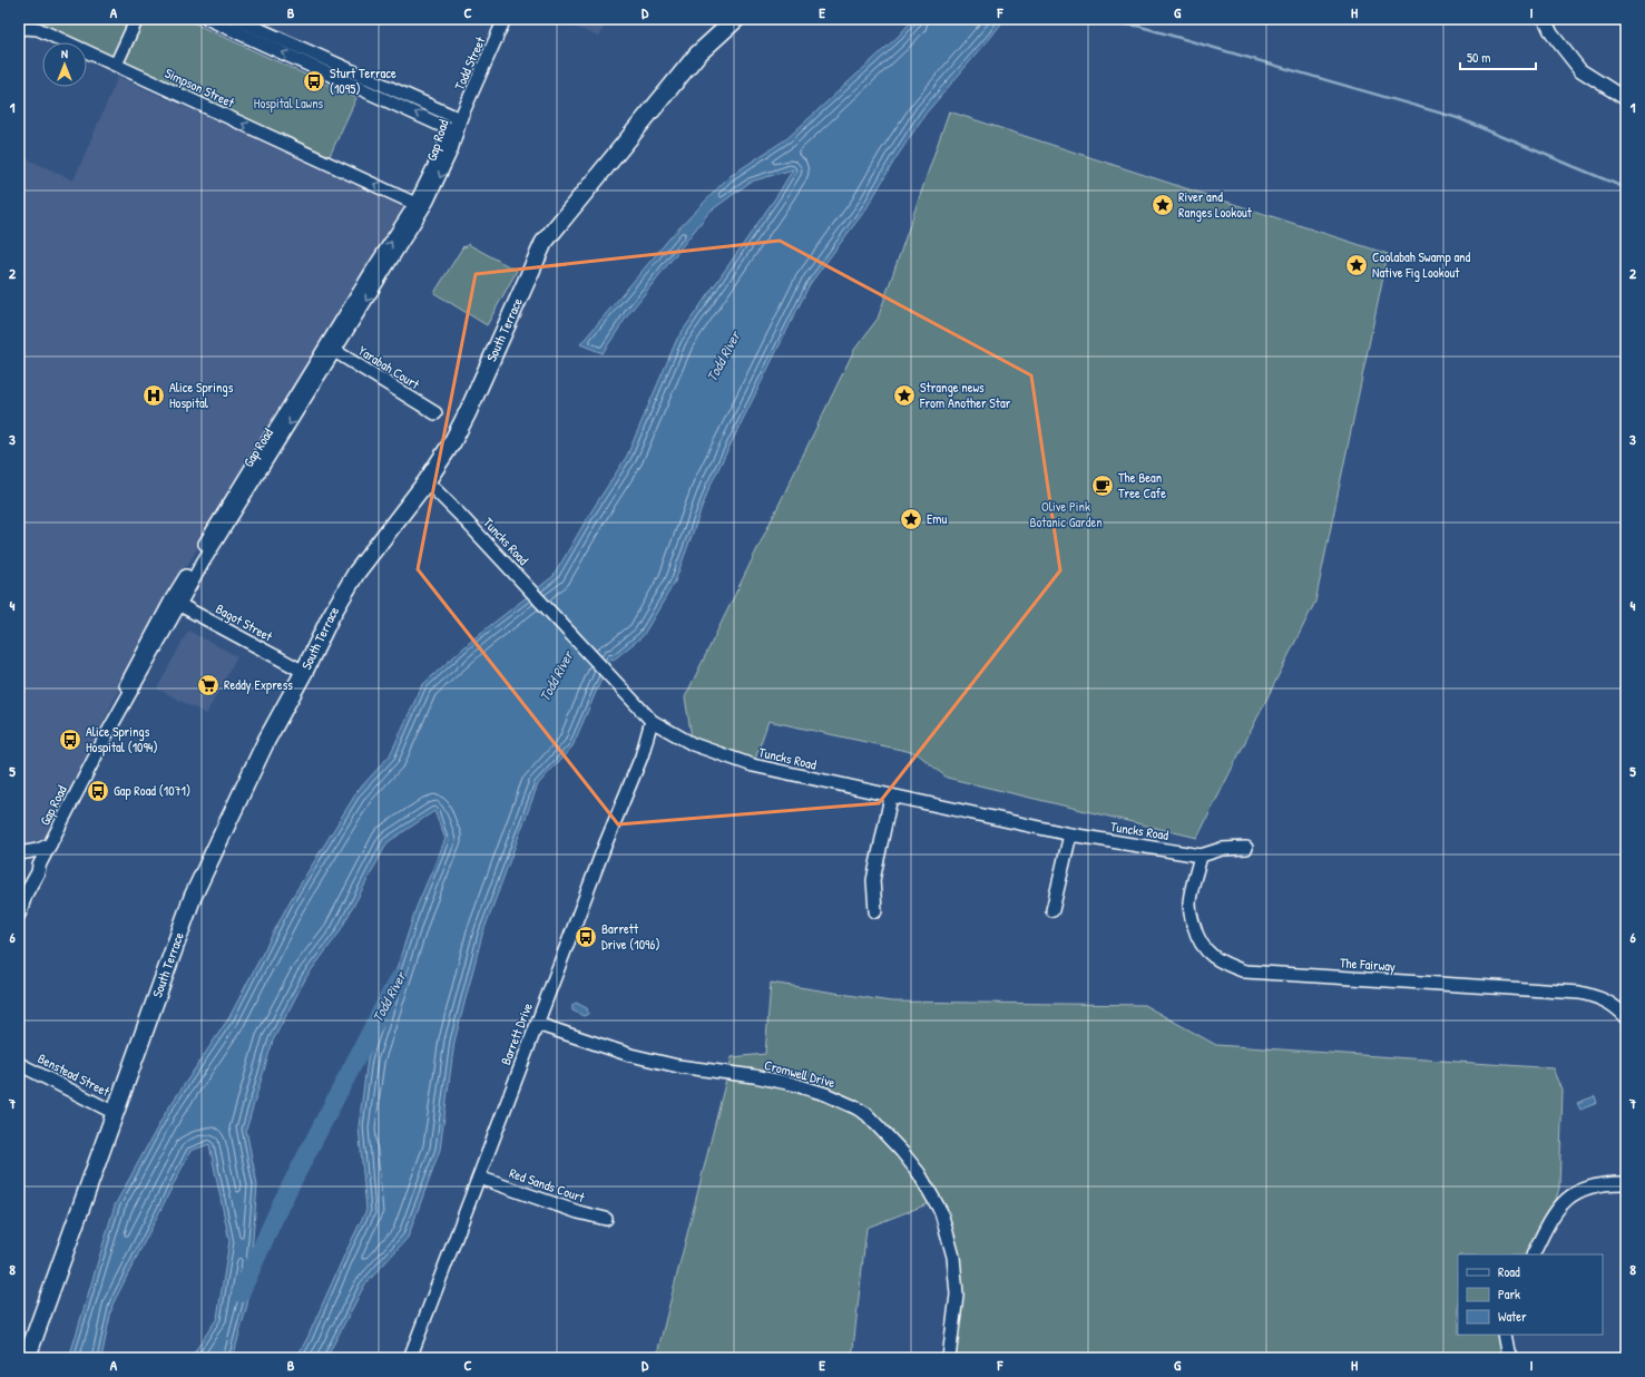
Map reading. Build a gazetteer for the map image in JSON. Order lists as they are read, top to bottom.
{
  "streets": {
    "street": [
      "Todd Street",
      "Simpson Street",
      "Gap Road",
      "South Terrace",
      "Yarabah Court",
      "Tuncks Road",
      "Bagot Street",
      "The Fairway",
      "Barrett Drive",
      "Cromwell Drive",
      "Benstead Street",
      "Red Sands Court"
    ]
  },
  "crossings": [
    ["Todd Street", "Gap Road"],
    ["Simpson Street", "Gap Road"],
    ["Gap Road", "Yarabah Court"],
    ["Gap Road", "Bagot Street"],
    ["South Terrace", "Tuncks Road"],
    ["South Terrace", "Bagot Street"],
    ["South Terrace", "Benstead Street"],
    ["Tuncks Road", "The Fairway"],
    ["Tuncks Road", "Barrett Drive"],
    ["Barrett Drive", "Cromwell Drive"],
    ["Barrett Drive", "Red Sands Court"]
  ],
  "water": ["Todd River"],
  "parks": ["Hospital Lawns", "Olive Pink Botanic Garden"],
  "places": {
    "bus stop": [
      "Sturt Terrace (1095)",
      "Alice Springs Hospital (1094)",
      "Gap Road (1071)",
      "Barrett Drive (1096)"
    ],
    "place": [
      "River and Ranges Lookout",
      "Coolabah Swamp and Native Fig Lookout",
      "Strange news From Another Star",
      "Emu"
    ],
    "hospital": ["Alice Springs Hospital"],
    "cafe": ["The Bean Tree Cafe"],
    "supermarket": ["Reddy Express"]
  },
  "legend": ["Road", "Park", "Water"],
  "scale_bar": "50 m",
  "north": "top",
  "grid": {
    "columns": [
      "A",
      "B",
      "C",
      "D",
      "E",
      "F",
      "G",
      "H",
      "I"
    ],
    "rows": [
      "1",
      "2",
      "3",
      "4",
      "5",
      "6",
      "7",
      "8"
    ]
  }
}
